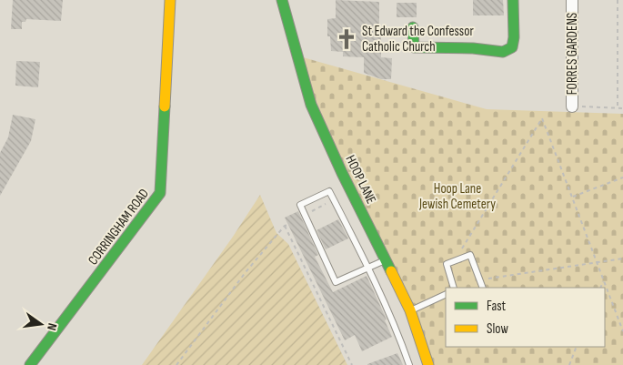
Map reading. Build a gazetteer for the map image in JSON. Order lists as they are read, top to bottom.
{
  "streets": {
    "street": ["FORRES GARDENS", "HOOP LANE", "CORRINGHAM ROAD"]
  },
  "parks": ["Hoop Lane Jewish Cemetery"],
  "places": {
    "church": ["St Edward the Confessor Catholic Church"]
  },
  "legend": ["Fast", "Slow"],
  "north": "right"
}
